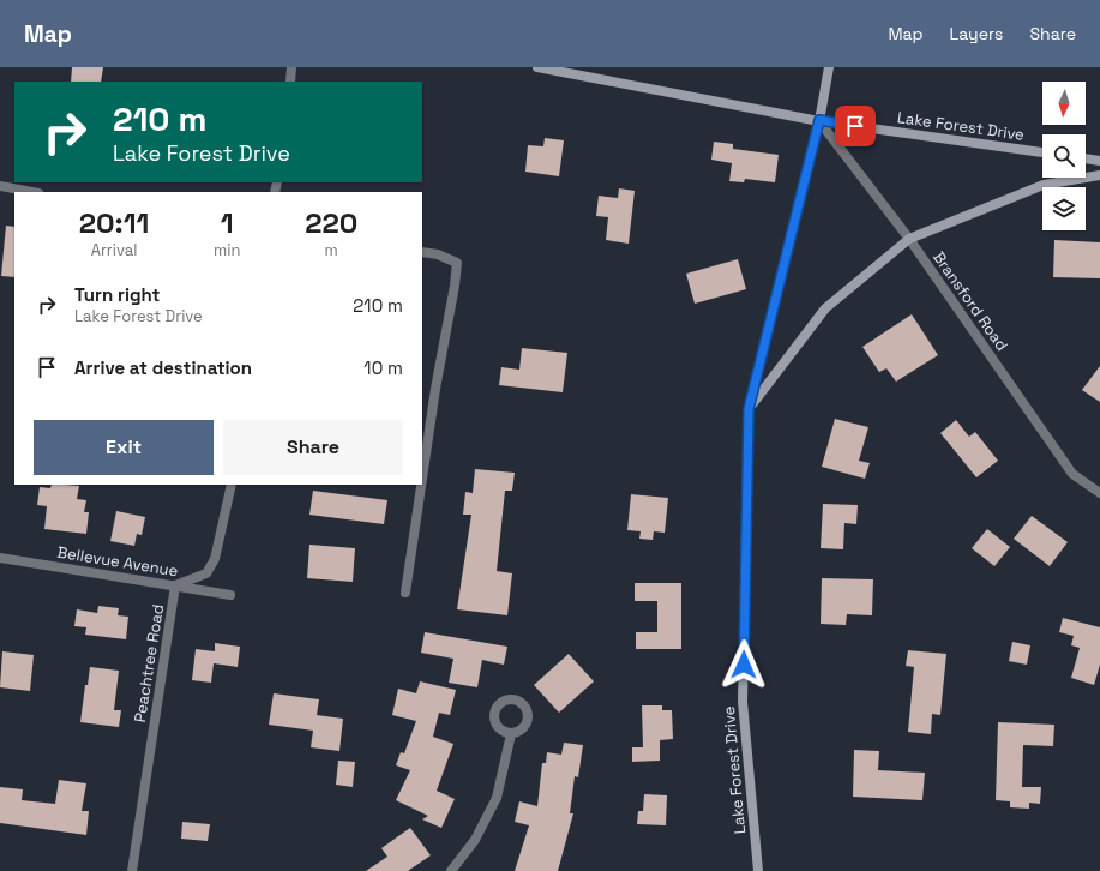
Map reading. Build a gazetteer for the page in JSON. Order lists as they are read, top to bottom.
{
  "streets": {
    "street": [
      "Lake Forest Drive",
      "Bransford Road",
      "Bellevue Avenue",
      "Peachtree Road"
    ]
  },
  "crossings": [
    ["Lake Forest Drive", "Bransford Road"],
    ["Bellevue Avenue", "Peachtree Road"]
  ],
  "north": "bottom",
  "page": {
    "header": "Map",
    "nav": ["Map", "Layers", "Share"],
    "turn": ["210 m", "Lake Forest Drive"],
    "eta": [
      "20:11",
      "Arrival",
      "1",
      "min",
      "220",
      "m"
    ],
    "list": [
      {
        "name": "Turn right",
        "note": "Lake Forest Drive",
        "value": "210 m"
      },
      {
        "name": "Arrive at destination",
        "value": "10 m"
      }
    ],
    "buttons": ["Exit", "Share"]
  }
}
